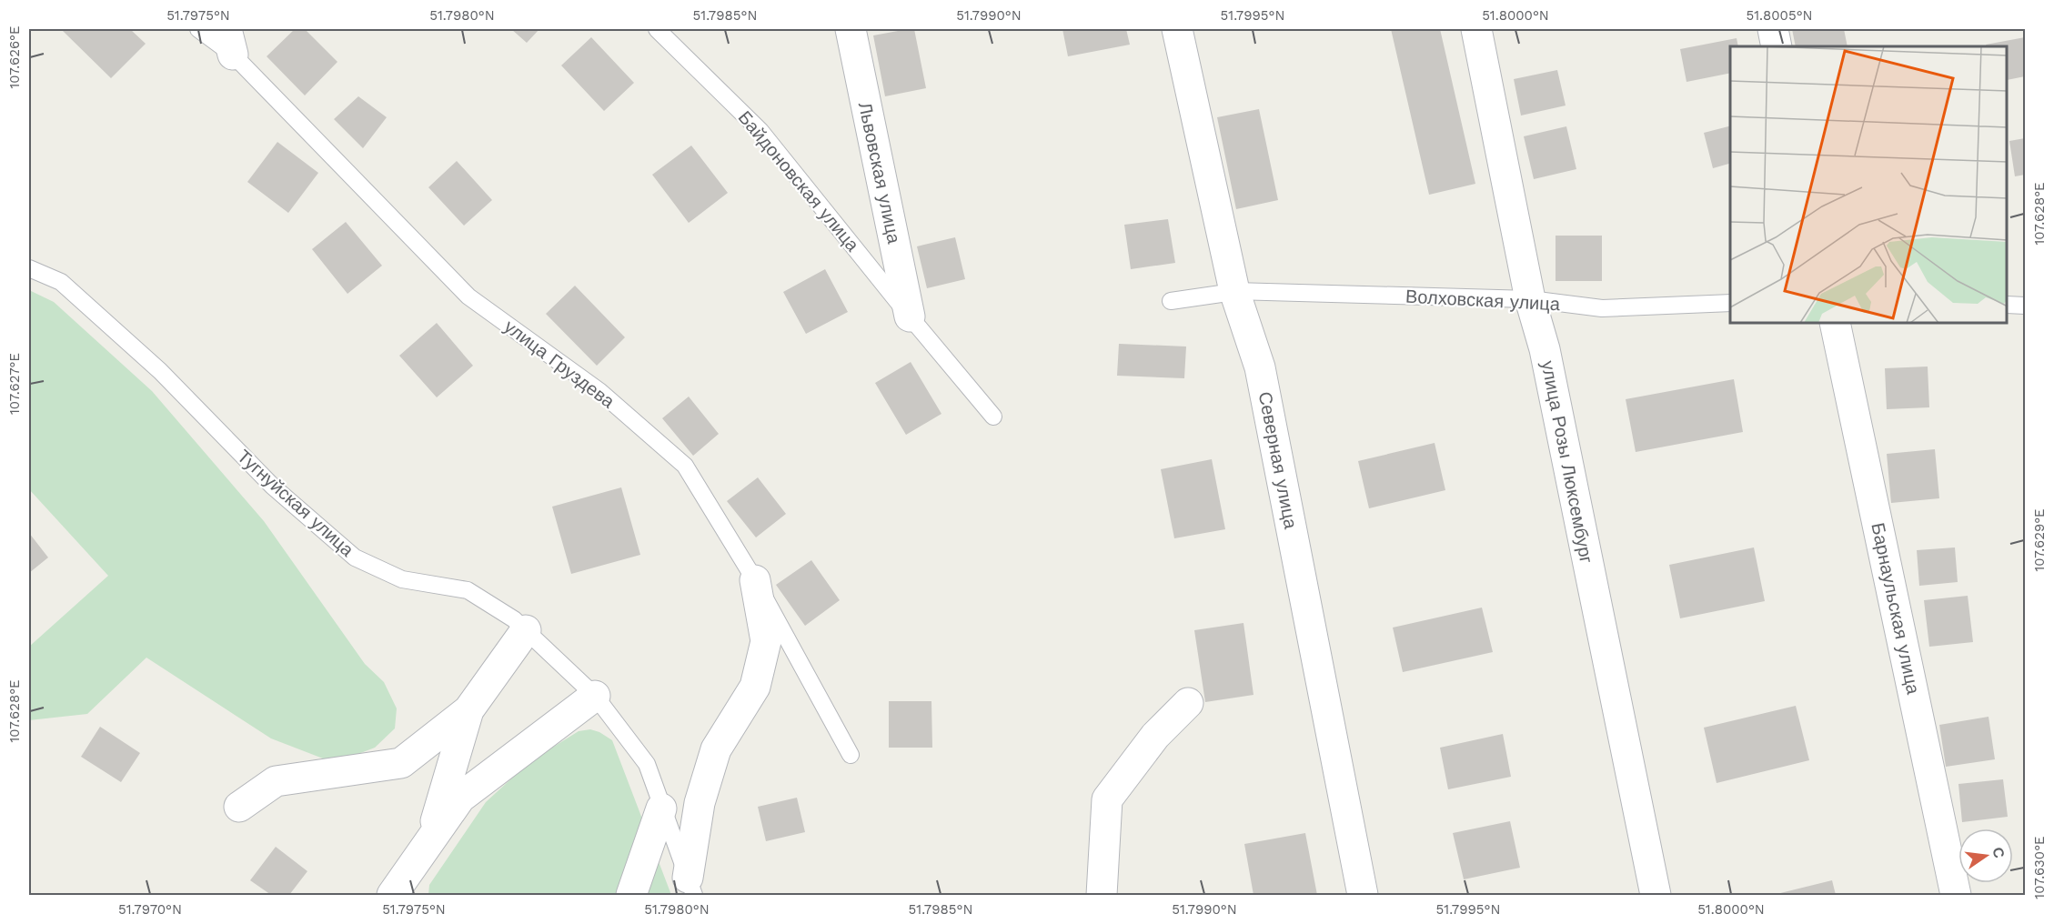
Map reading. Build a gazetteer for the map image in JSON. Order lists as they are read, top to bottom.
{
  "streets": {
    "street": [
      "Львовская улица",
      "Северная улица",
      "улица Розы Люксембург",
      "Барнаульская улица"
    ],
    "lane": [
      "Байдоновская улица",
      "Волховская улица",
      "улица Груздева",
      "Тугнуйская улица"
    ]
  },
  "crossings": [
    ["Львовская улица", "Байдоновская улица"],
    ["Волховская улица", "Северная улица"],
    ["Волховская улица", "улица Розы Люксембург"]
  ],
  "north": "right",
  "coordinates": [
    "51.7975°N",
    "51.7980°N",
    "51.7985°N",
    "51.7990°N",
    "51.7995°N",
    "51.8000°N",
    "51.8005°N",
    "107.626°E",
    "107.628°E",
    "107.627°E",
    "107.629°E",
    "107.630°E",
    "51.7970°N"
  ]
}
